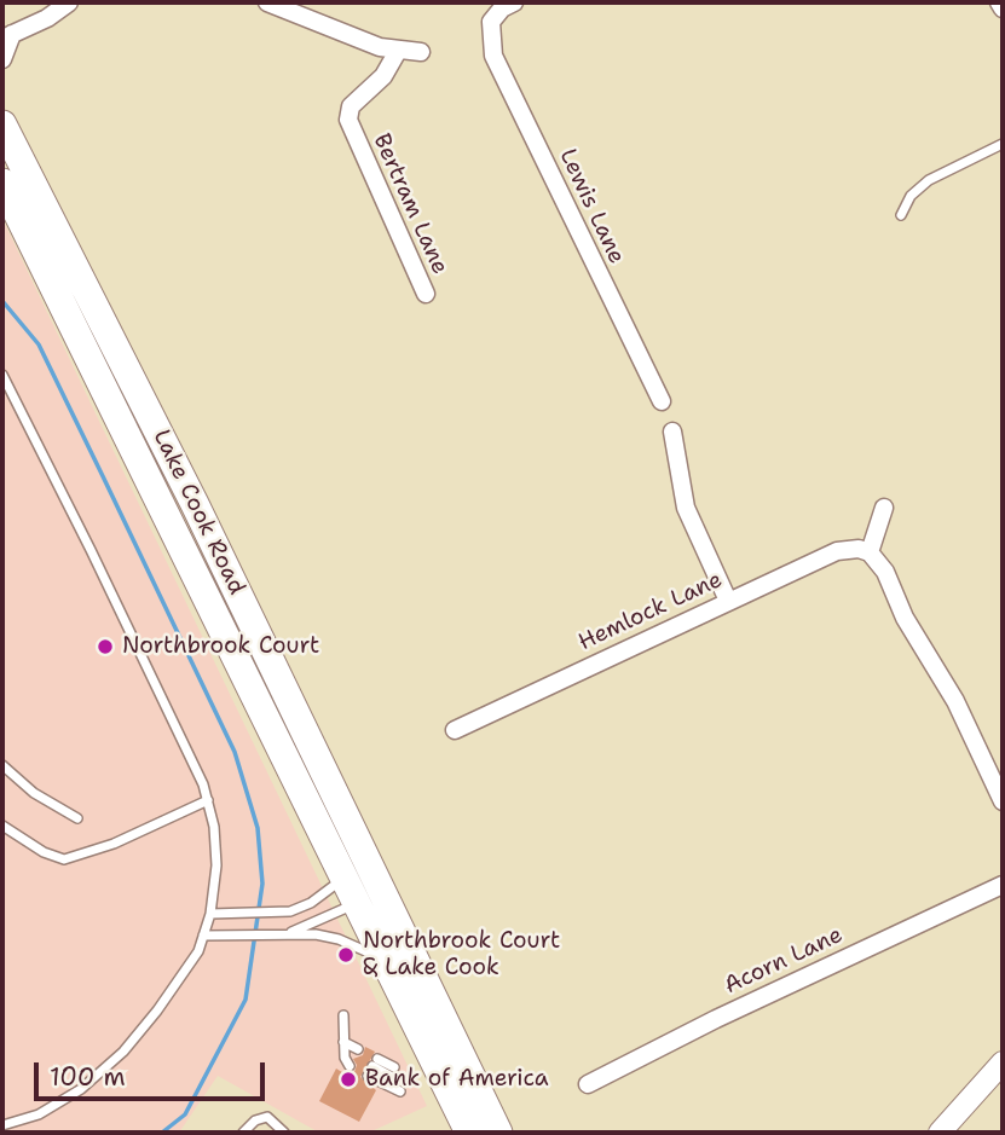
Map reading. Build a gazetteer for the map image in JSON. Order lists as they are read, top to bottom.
{
  "streets": {
    "main road": ["Lake Cook Road"],
    "street": [
      "Bertram Lane",
      "Lewis Lane",
      "Hemlock Lane",
      "Acorn Lane"
    ]
  },
  "places": ["Northbrook Court", "Northbrook Court & Lake Cook", "Bank of America"],
  "scale_bar": "100 m"
}
